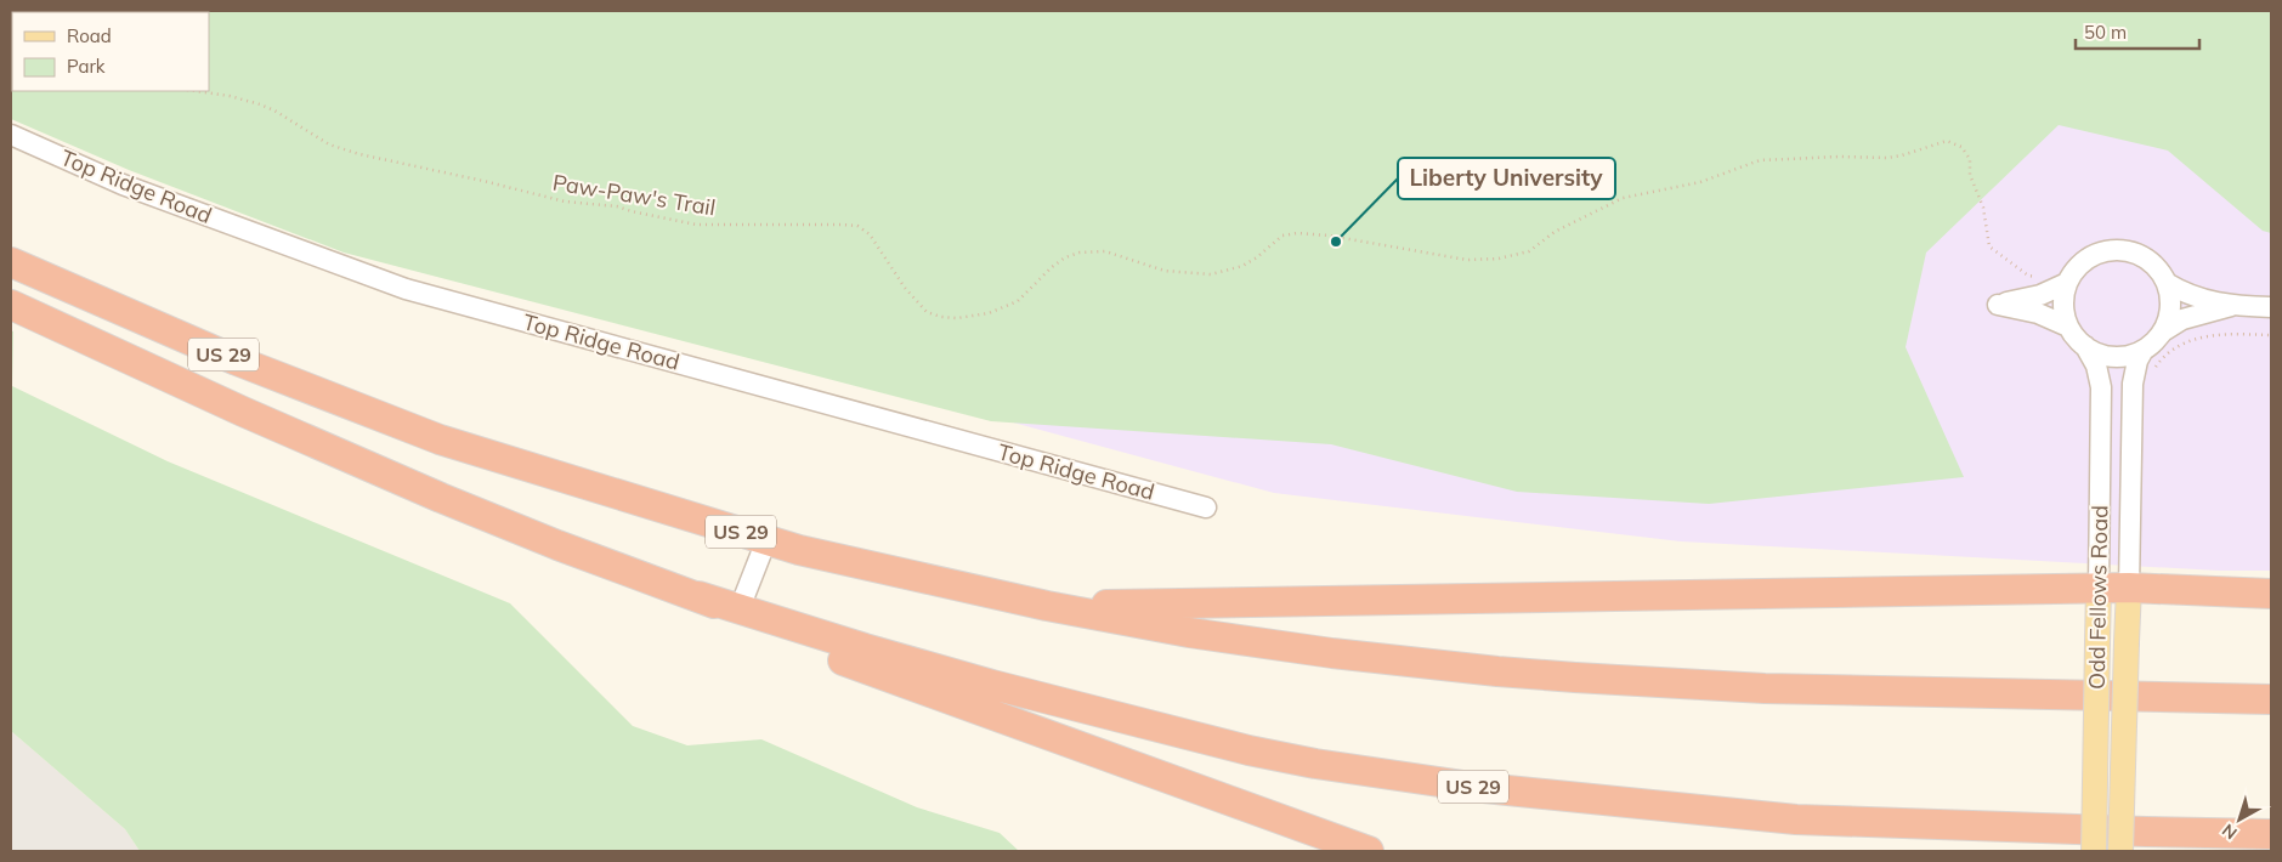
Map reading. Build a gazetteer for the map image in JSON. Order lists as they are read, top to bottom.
{
  "streets": {
    "highway": ["US 29"],
    "main road": ["Odd Fellows Road"],
    "street": ["Top Ridge Road"],
    "path": ["Paw-Paw's Trail"]
  },
  "crossings": [
    ["Paw-Paw's Trail", "Odd Fellows Road"]
  ],
  "places": ["Liberty University"],
  "legend": ["Road", "Park"],
  "scale_bar": "50 m",
  "north": "bottom left"
}
